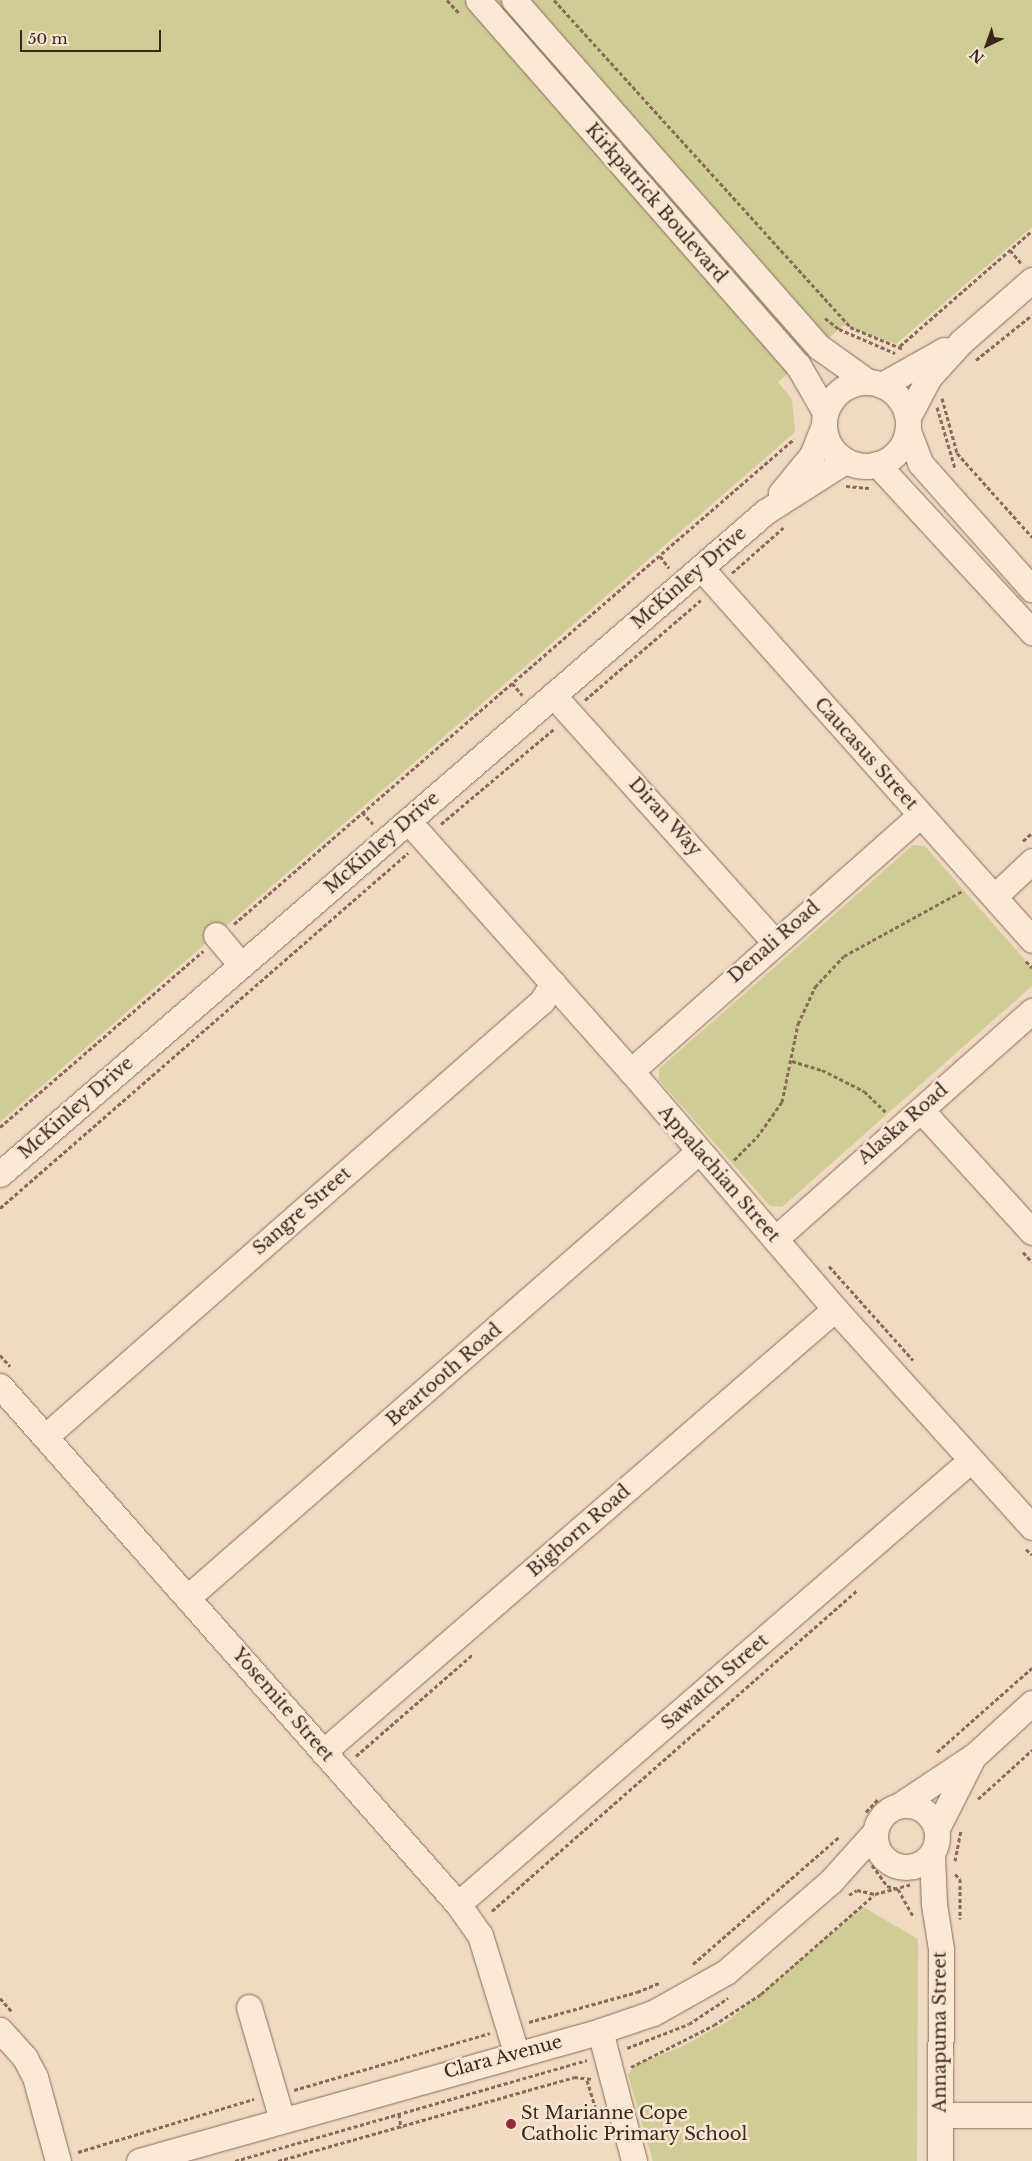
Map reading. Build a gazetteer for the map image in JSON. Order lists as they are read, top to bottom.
{
  "streets": {
    "street": [
      "Kirkpatrick Boulevard",
      "McKinley Drive",
      "Caucasus Street",
      "Diran Way",
      "Denali Road",
      "Alaska Road",
      "Appalachian Street",
      "Sangre Street",
      "Beartooth Road",
      "Bighorn Road",
      "Sawatch Street",
      "Yosemite Street",
      "Annapuma Street",
      "Clara Avenue"
    ]
  },
  "crossings": [
    ["Kirkpatrick Boulevard", "McKinley Drive"],
    ["McKinley Drive", "Caucasus Street"],
    ["McKinley Drive", "Diran Way"],
    ["McKinley Drive", "Appalachian Street"],
    ["Caucasus Street", "Denali Road"],
    ["Diran Way", "Denali Road"],
    ["Denali Road", "Appalachian Street"],
    ["Alaska Road", "Appalachian Street"],
    ["Appalachian Street", "Sangre Street"],
    ["Appalachian Street", "Beartooth Road"],
    ["Appalachian Street", "Bighorn Road"],
    ["Appalachian Street", "Sawatch Street"],
    ["Sangre Street", "Yosemite Street"],
    ["Beartooth Road", "Yosemite Street"],
    ["Bighorn Road", "Yosemite Street"],
    ["Sawatch Street", "Yosemite Street"],
    ["Yosemite Street", "Clara Avenue"],
    ["Annapuma Street", "Clara Avenue"]
  ],
  "places": ["St Marianne Cope Catholic Primary School"],
  "scale_bar": "50 m",
  "north": "bottom left"
}
